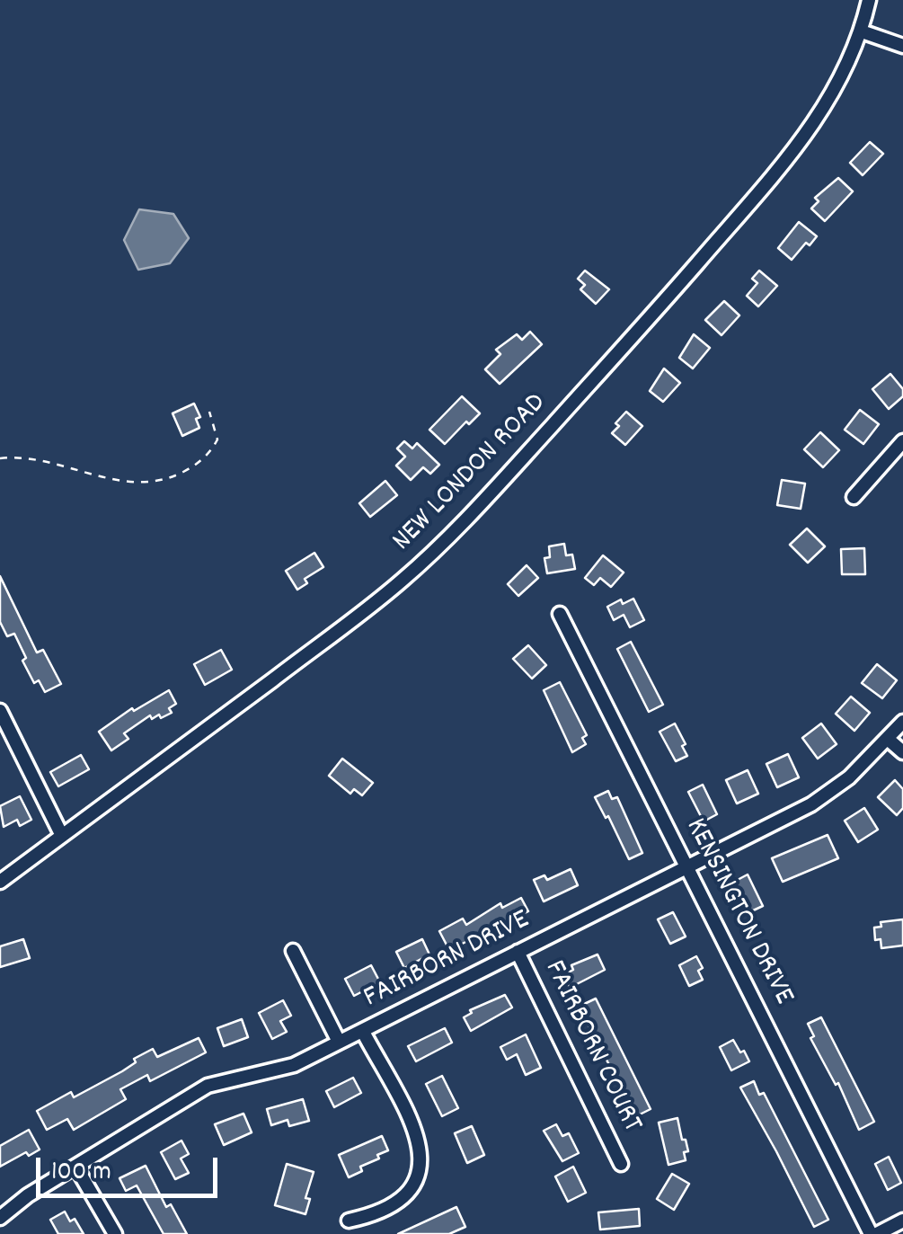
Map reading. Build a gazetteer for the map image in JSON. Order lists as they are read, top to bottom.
{
  "streets": {
    "street": [
      "NEW LONDON ROAD",
      "KENSINGTON DRIVE",
      "FAIRBORN DRIVE",
      "FAIRBORN COURT"
    ]
  },
  "crossings": [
    ["KENSINGTON DRIVE", "FAIRBORN DRIVE"],
    ["FAIRBORN DRIVE", "FAIRBORN COURT"]
  ],
  "scale_bar": "100 m"
}
